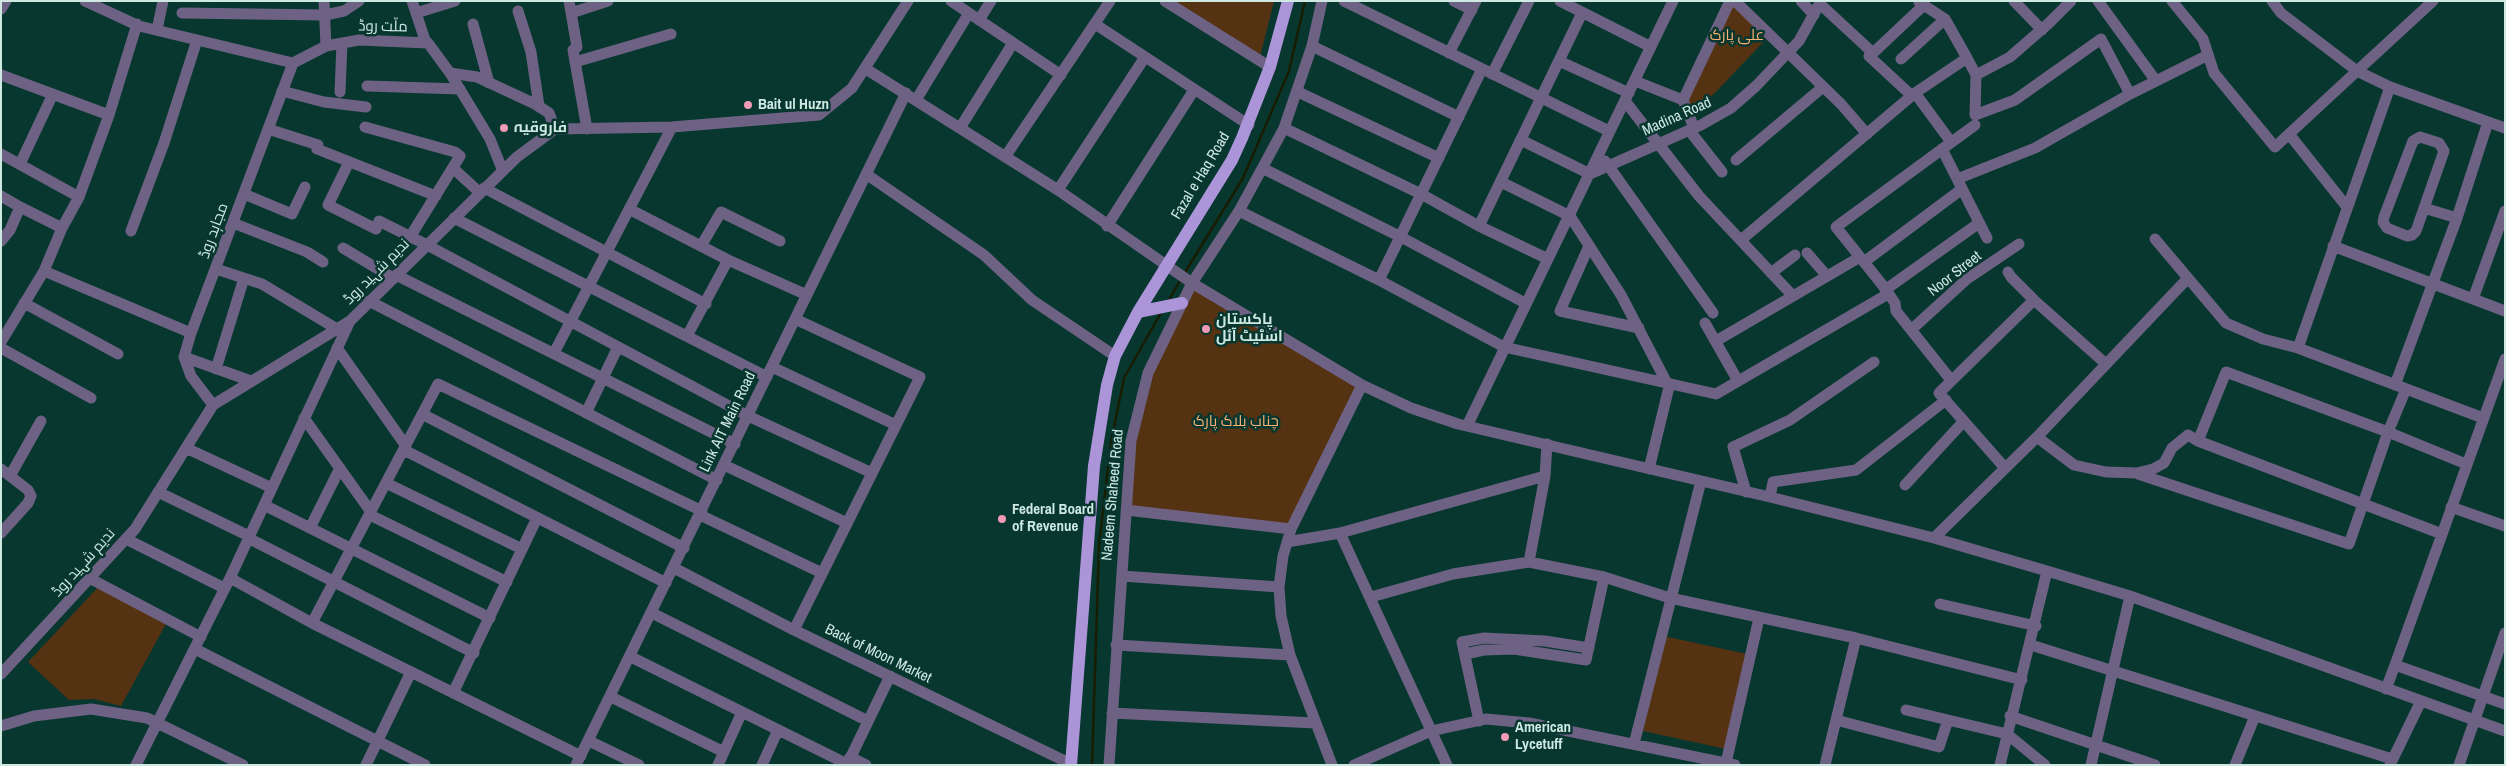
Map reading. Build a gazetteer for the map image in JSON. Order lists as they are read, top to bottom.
{
  "streets": {
    "main road": ["Fazal e Haq Road", "Nadeem Shaheed Road"],
    "street": [
      "ملّت روڈ",
      "Madina Road",
      "مجاہد روڈ",
      "ندیم شہید روڈ",
      "Noor Street",
      "Link AIT Main Road",
      "Back of Moon Market"
    ]
  },
  "crossings": [
    ["ملّت روڈ", "مجاہد روڈ"],
    ["ملّت روڈ", "ندیم شہید روڈ"],
    ["Fazal e Haq Road", "Nadeem Shaheed Road"],
    ["Link AIT Main Road", "Back of Moon Market"],
    ["Nadeem Shaheed Road", "Back of Moon Market"]
  ],
  "parks": ["علی پارک", "چناب بلاک پارک"],
  "places": [
    "Bait ul Huzn",
    "فاروقیہ",
    "پاکستان اسٹیٹ آئل",
    "Federal Board of Revenue",
    "American Lycetuff"
  ]
}
